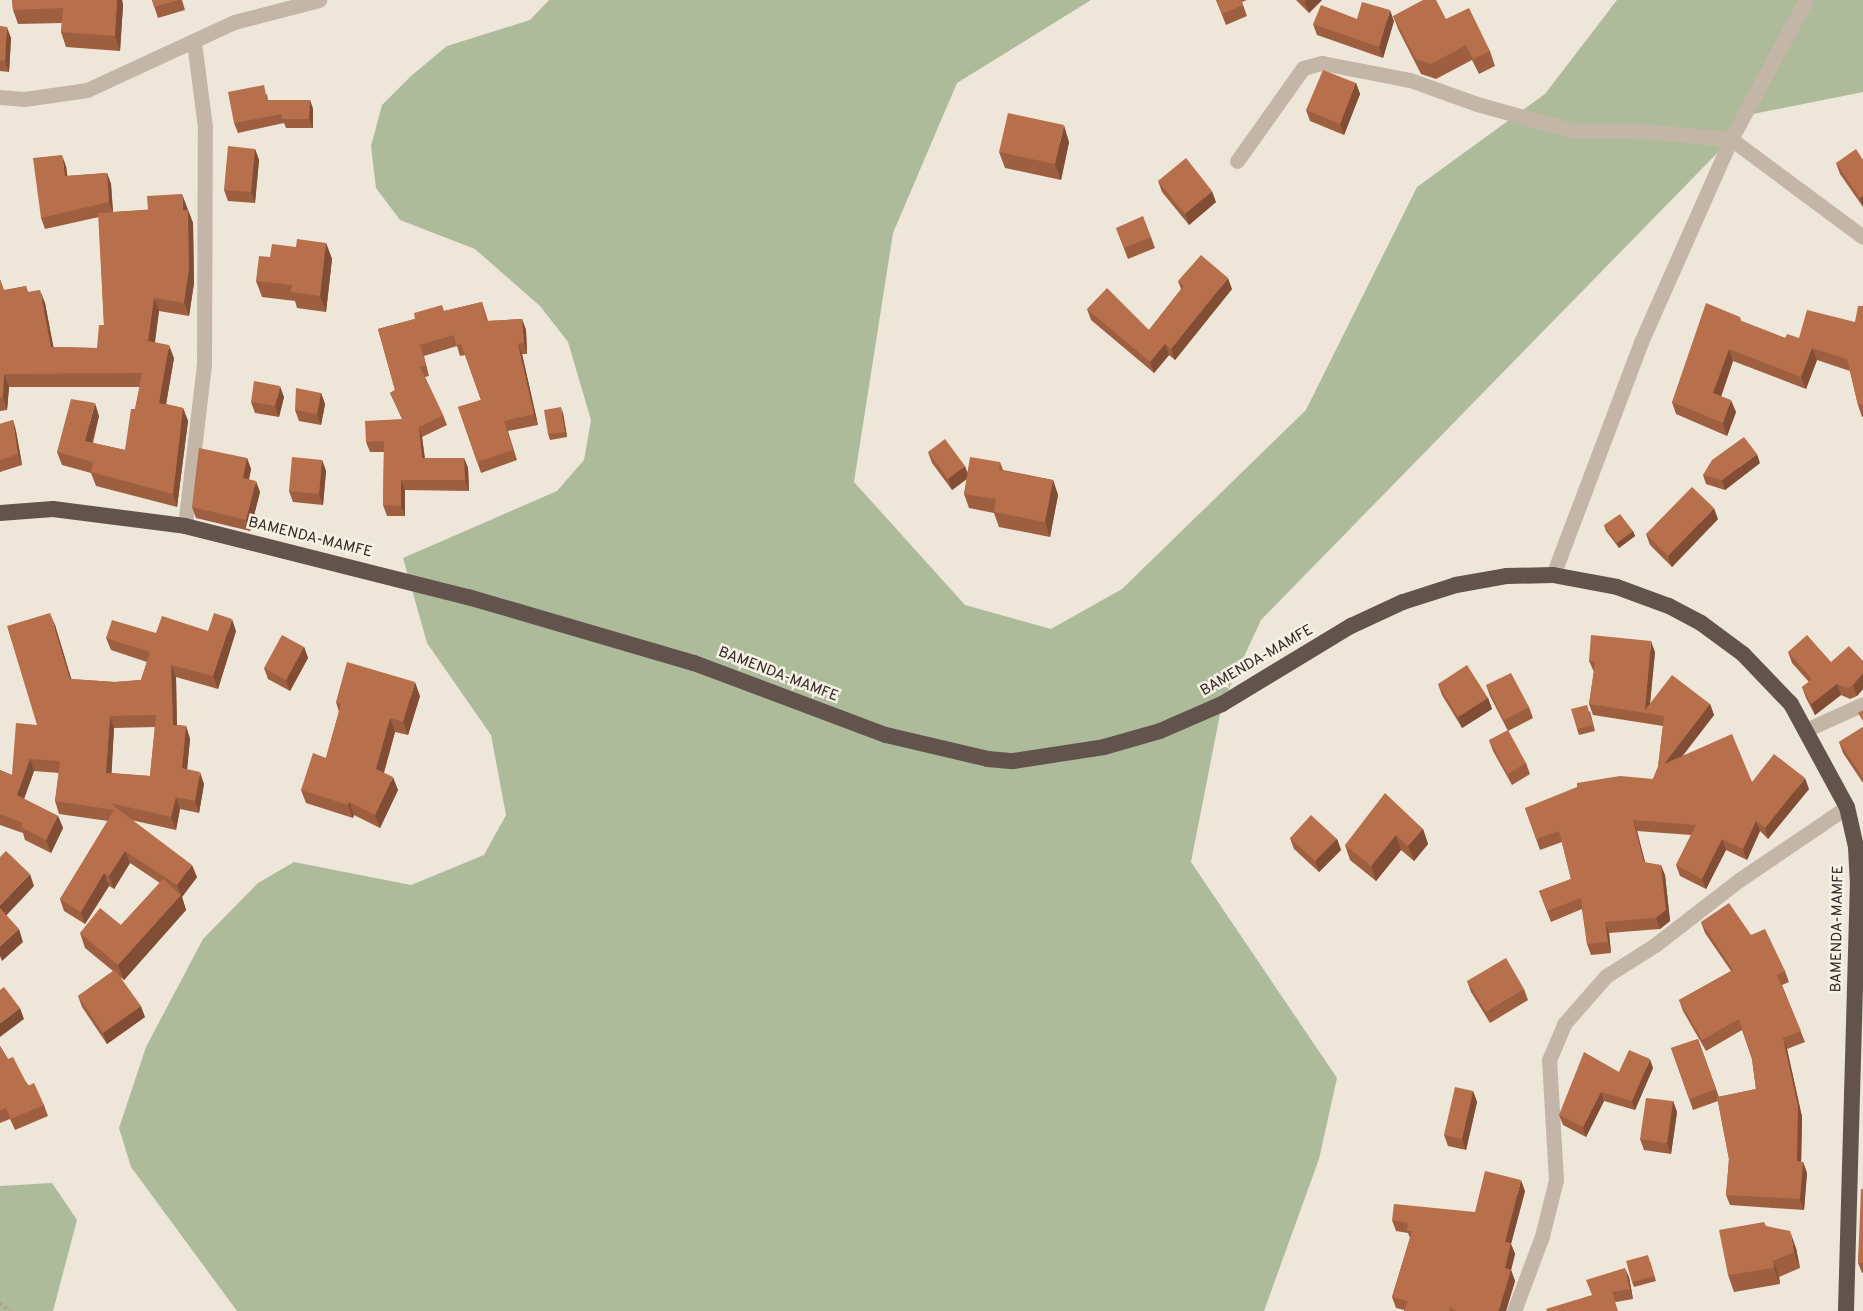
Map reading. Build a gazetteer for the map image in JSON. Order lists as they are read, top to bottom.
{
  "streets": {
    "highway": ["BAMENDA-MAMFE"]
  }
}
